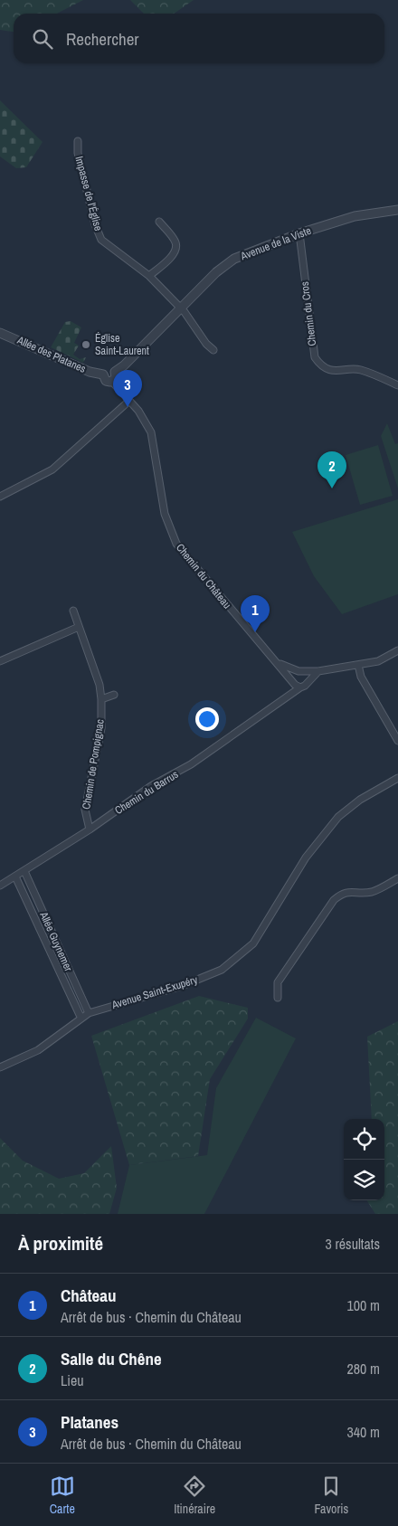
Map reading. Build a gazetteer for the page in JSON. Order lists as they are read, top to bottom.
{
  "streets": {
    "street": [
      "Impasse de l'Église",
      "Avenue de la Viste",
      "Chemin du Cros",
      "Allée des Platanes",
      "Chemin du Château",
      "Chemin de Pompignac",
      "Chemin du Barrus",
      "Allée Guynemer",
      "Avenue Saint-Exupéry"
    ]
  },
  "crossings": [
    ["Impasse de l'Église", "Avenue de la Viste"],
    ["Avenue de la Viste", "Chemin du Cros"],
    ["Avenue de la Viste", "Allée des Platanes"],
    ["Avenue de la Viste", "Chemin du Château"],
    ["Allée des Platanes", "Chemin du Château"],
    ["Chemin du Château", "Chemin du Barrus"],
    ["Chemin de Pompignac", "Chemin du Barrus"],
    ["Chemin du Barrus", "Allée Guynemer"],
    ["Allée Guynemer", "Avenue Saint-Exupéry"]
  ],
  "places": ["Église Saint-Laurent"],
  "page": {
    "search": "Rechercher",
    "pins": ["3", "2", "1"],
    "heading": ["À proximité", "3 résultats"],
    "list": [
      {
        "mark": "1",
        "name": "Château",
        "note": "Arrêt de bus · Chemin du Château",
        "value": "100 m"
      },
      {
        "mark": "2",
        "name": "Salle du Chêne",
        "note": "Lieu",
        "value": "280 m"
      },
      {
        "mark": "3",
        "name": "Platanes",
        "note": "Arrêt de bus · Chemin du Château",
        "value": "340 m"
      }
    ],
    "nav": ["Carte", "Itinéraire", "Favoris"]
  }
}
